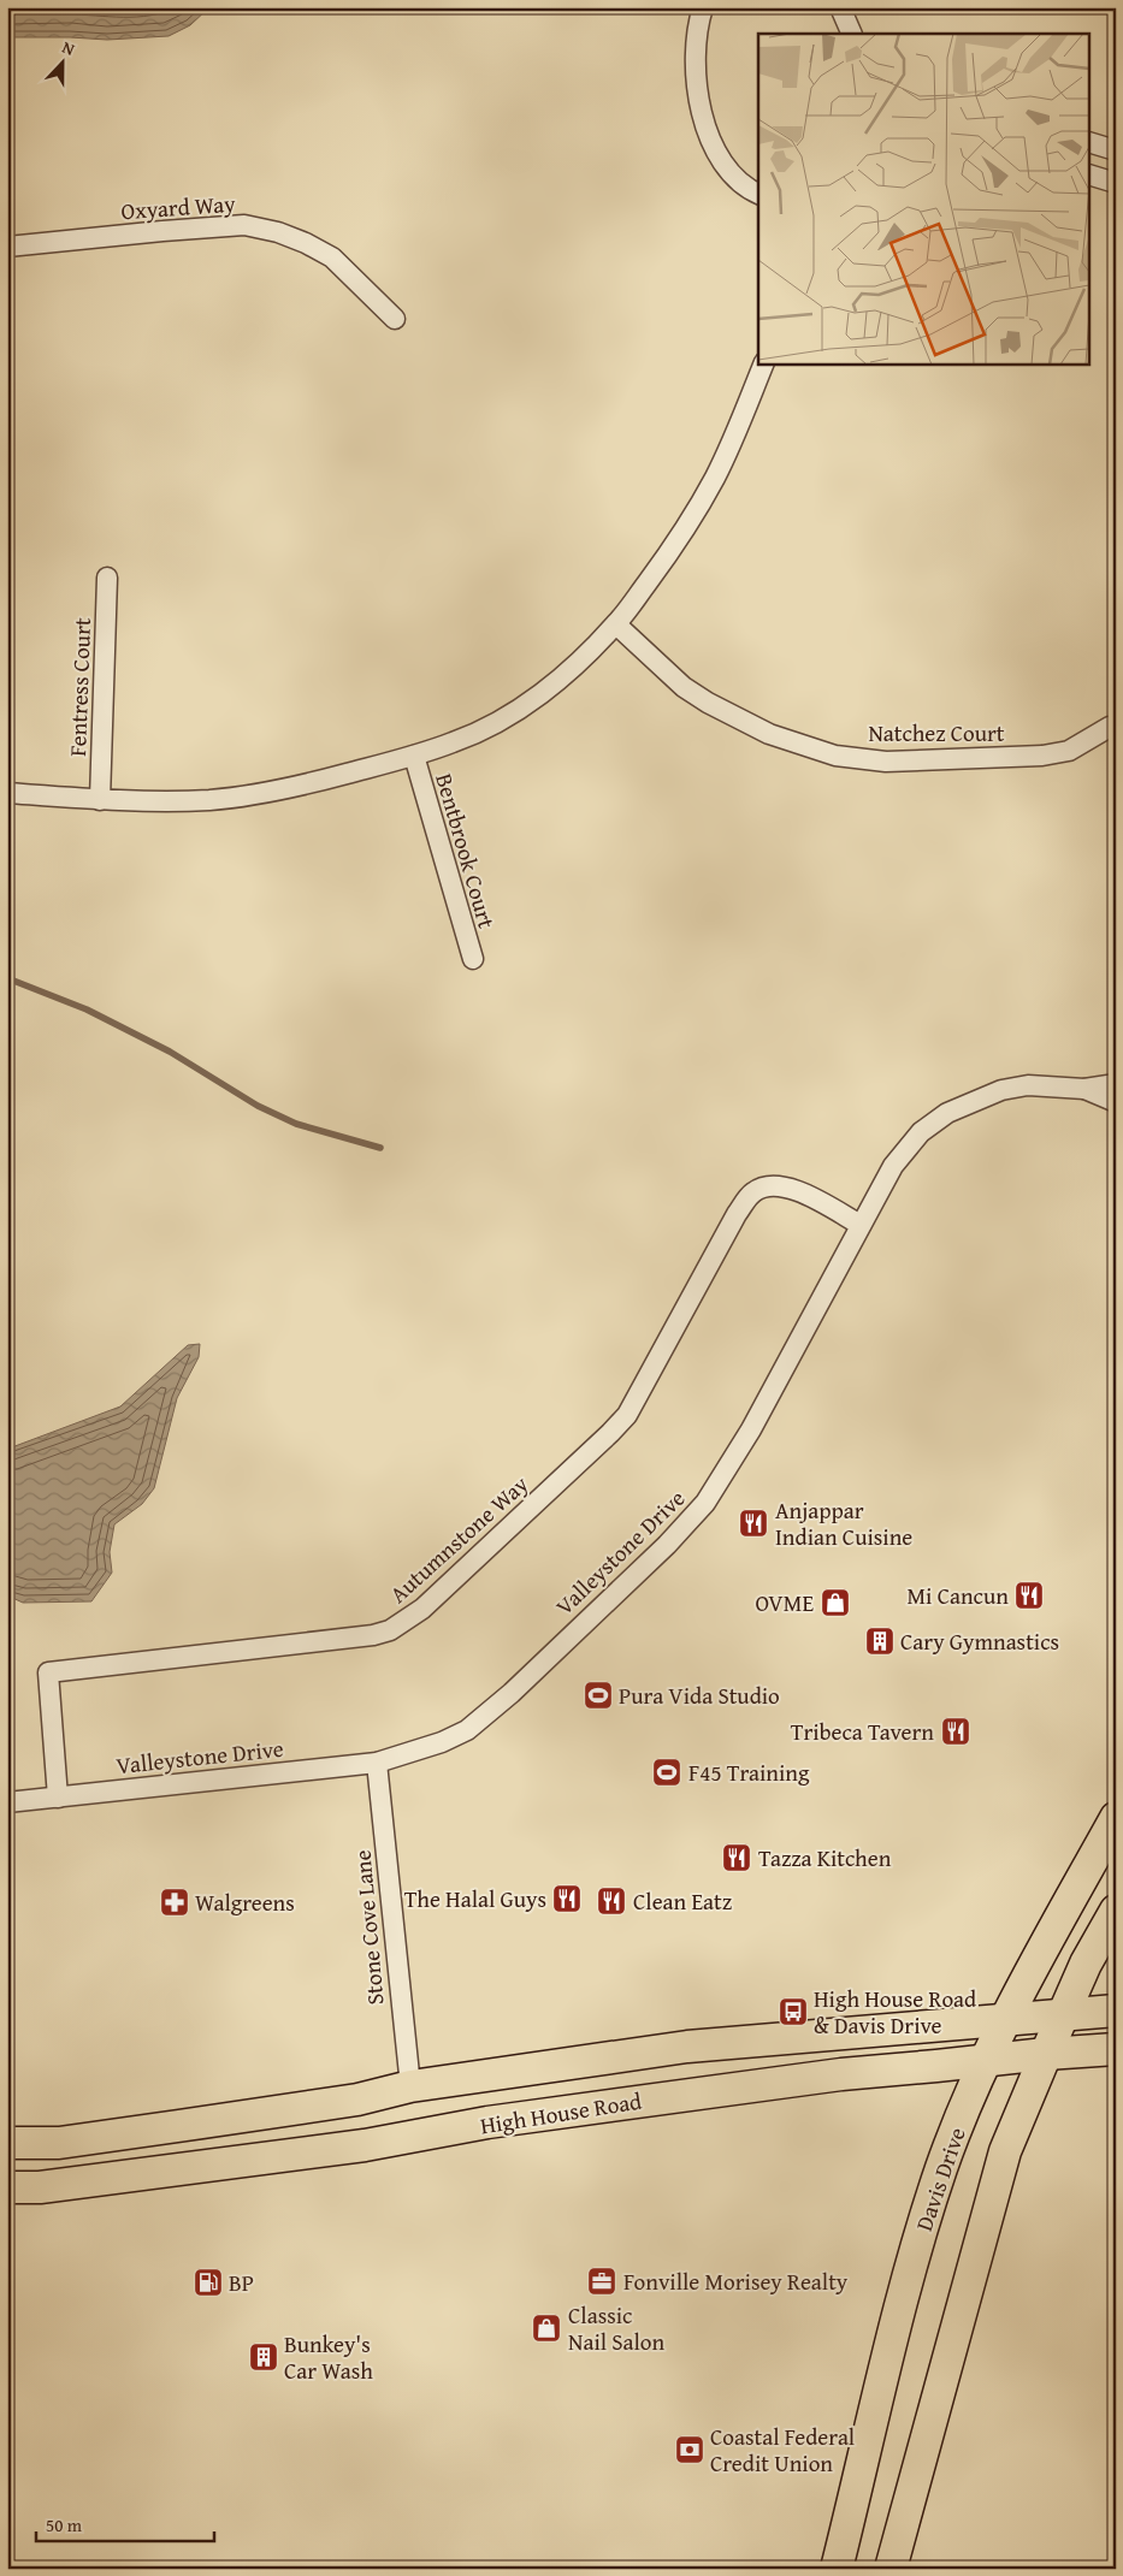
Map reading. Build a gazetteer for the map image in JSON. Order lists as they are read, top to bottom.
{
  "streets": {
    "main road": ["High House Road", "Davis Drive"],
    "street": [
      "Oxyard Way",
      "Fentress Court",
      "Natchez Court",
      "Bentbrook Court",
      "Autumnstone Way",
      "Valleystone Drive",
      "Stone Cove Lane"
    ]
  },
  "crossings": [
    ["Autumnstone Way", "Valleystone Drive"],
    ["Valleystone Drive", "Stone Cove Lane"],
    ["Stone Cove Lane", "High House Road"],
    ["High House Road", "Davis Drive"]
  ],
  "places": {
    "restaurant": [
      "Anjappar Indian Cuisine",
      "Mi Cancun",
      "Tribeca Tavern",
      "Tazza Kitchen",
      "The Halal Guys",
      "Clean Eatz"
    ],
    "shop": ["OVME", "Classic Nail Salon"],
    "building": ["Cary Gymnastics", "Bunkey's Car Wash"],
    "sports": ["Pura Vida Studio", "F45 Training"],
    "pharmacy": ["Walgreens"],
    "bus stop": ["High House Road & Davis Drive"],
    "office": ["Fonville Morisey Realty"],
    "fuel station": ["BP"],
    "bank": ["Coastal Federal Credit Union"]
  },
  "scale_bar": "50 m",
  "north": "top"
}
